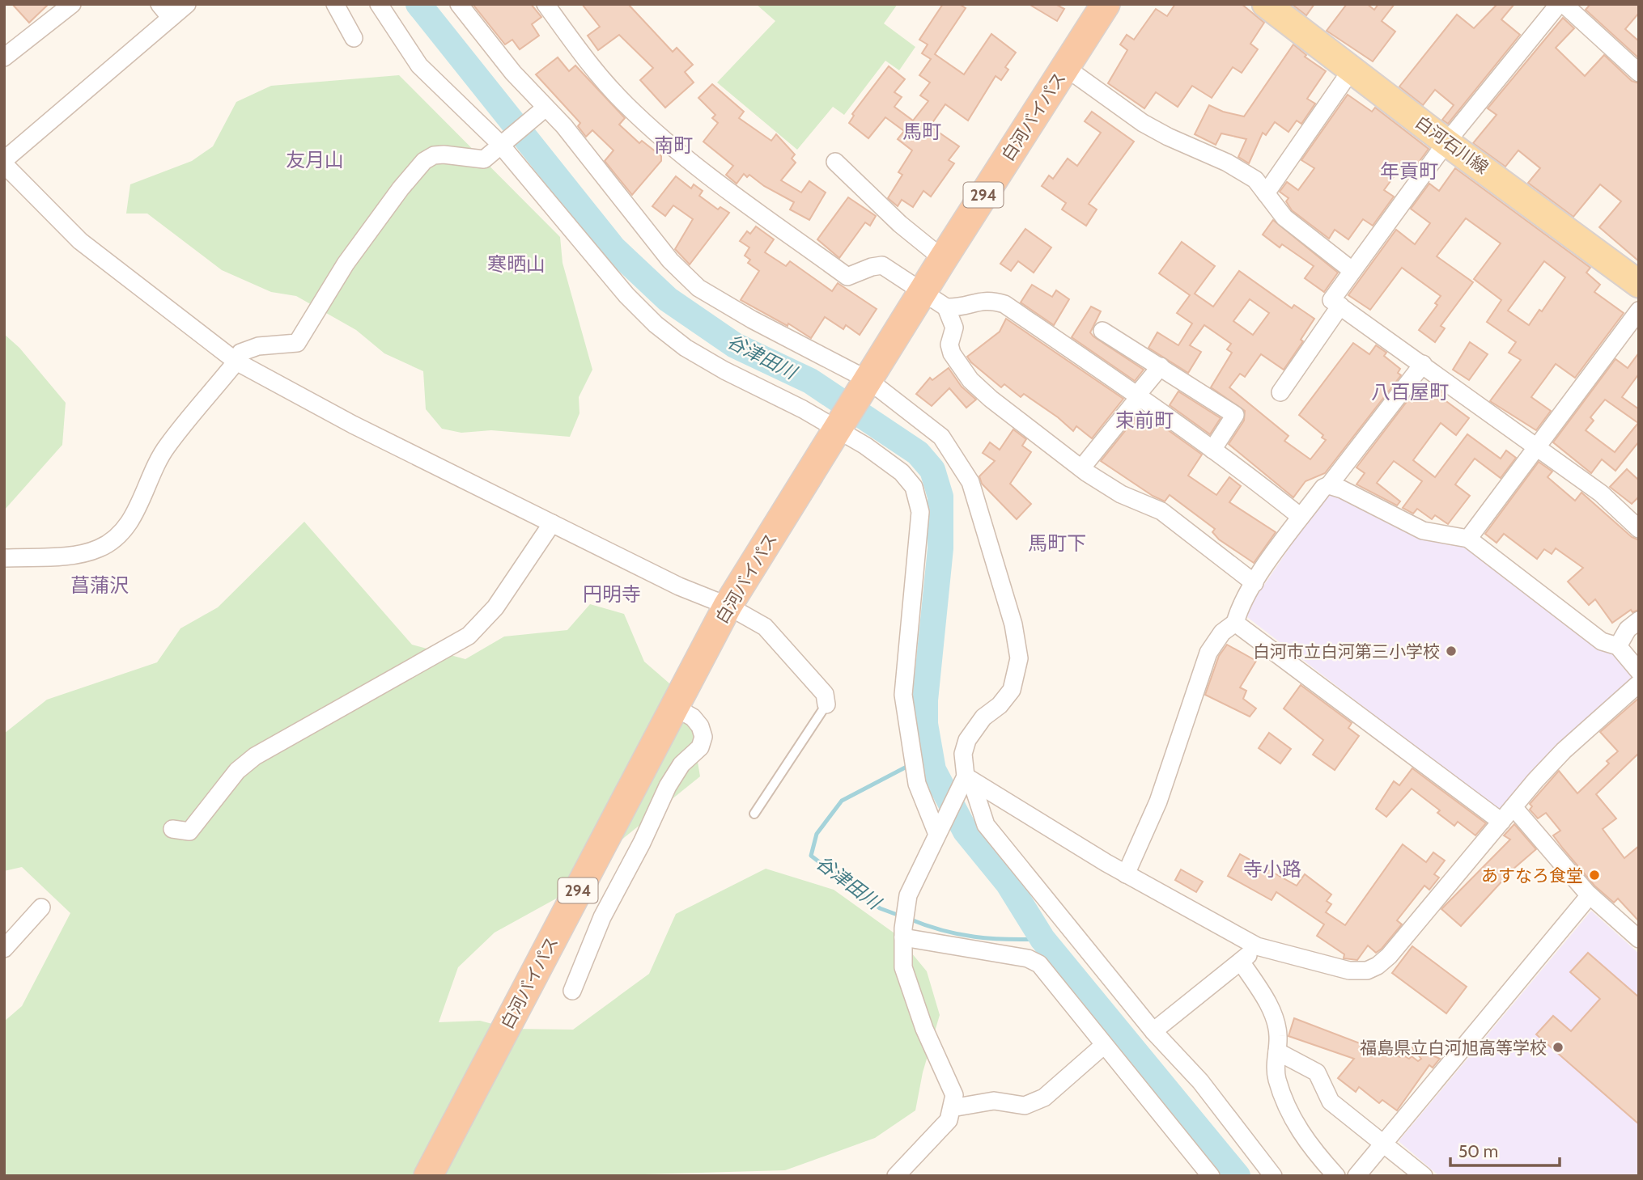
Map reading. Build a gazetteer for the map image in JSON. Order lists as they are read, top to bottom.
{
  "streets": {
    "highway": ["白河バイパス", "294"],
    "main road": ["白河石川線"]
  },
  "districts": [
    "馬町",
    "南町",
    "友月山",
    "年貢町",
    "寒晒山",
    "八百屋町",
    "束前町",
    "馬町下",
    "菖蒲沢",
    "円明寺",
    "寺小路"
  ],
  "water": ["谷津田川"],
  "places": ["白河市立白河第三小学校", "あすなろ食堂", "福島県立白河旭高等学校"],
  "scale_bar": "50 m"
}
